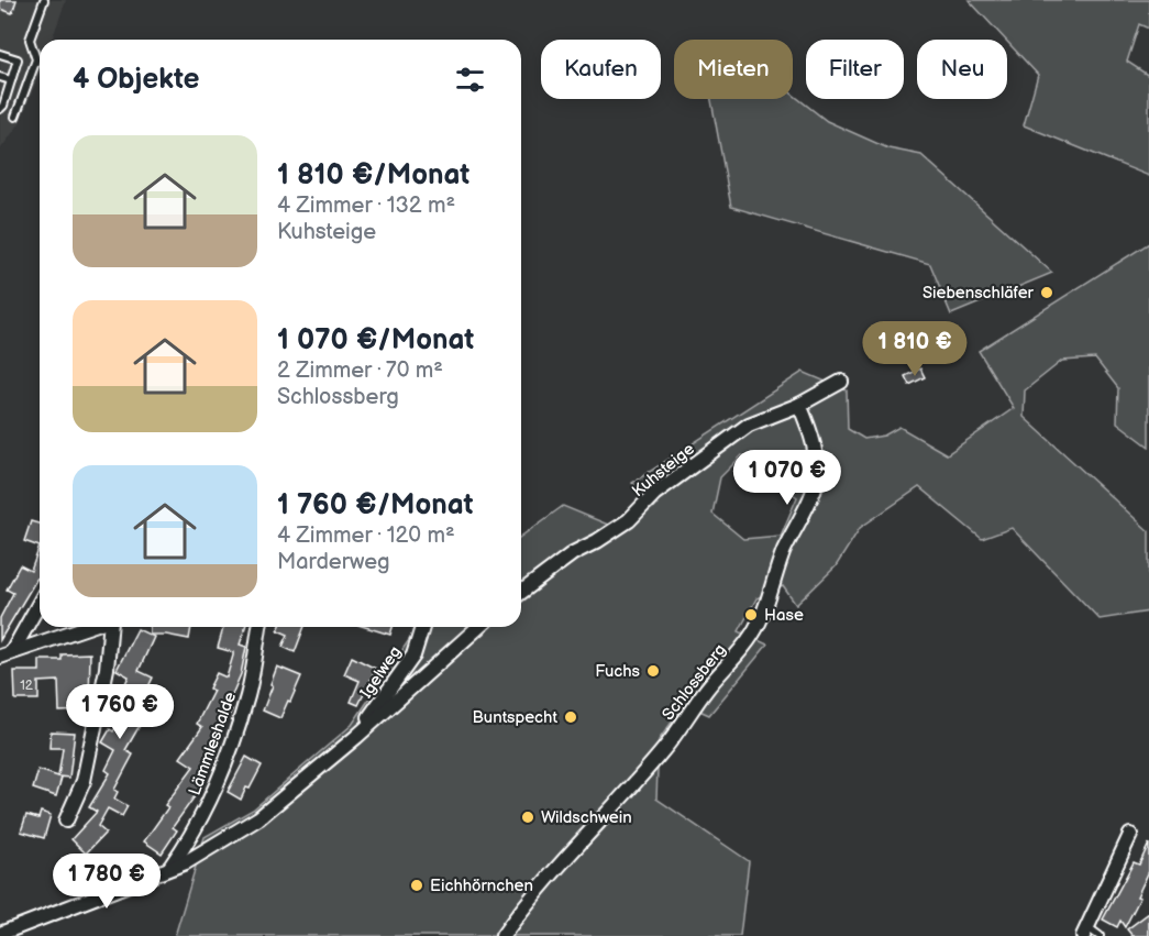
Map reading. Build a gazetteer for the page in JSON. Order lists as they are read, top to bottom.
{
  "streets": {
    "street": [
      "Kuhsteige",
      "Igelweg",
      "Schlossberg",
      "Lämmleshalde"
    ]
  },
  "crossings": [
    ["Kuhsteige", "Schlossberg"]
  ],
  "places": [
    "Siebenschläfer",
    "Hase",
    "Fuchs",
    "Buntspecht",
    "Wildschwein",
    "Eichhörnchen"
  ],
  "house_numbers": ["12"],
  "page": {
    "chip": [
      "Kaufen",
      "Mieten",
      "Filter",
      "Neu"
    ],
    "heading": "4 Objekte",
    "list": [
      {
        "name": "1 810 €/Monat",
        "note": "4 Zimmer · 132 m² · Kuhsteige"
      },
      {
        "name": "1 070 €/Monat",
        "note": "2 Zimmer · 70 m² · Schlossberg"
      },
      {
        "name": "1 760 €/Monat",
        "note": "4 Zimmer · 120 m² · Marderweg"
      }
    ],
    "price": [
      "1 810 €",
      "1 070 €",
      "1 760 €",
      "1 780 €"
    ]
  }
}
